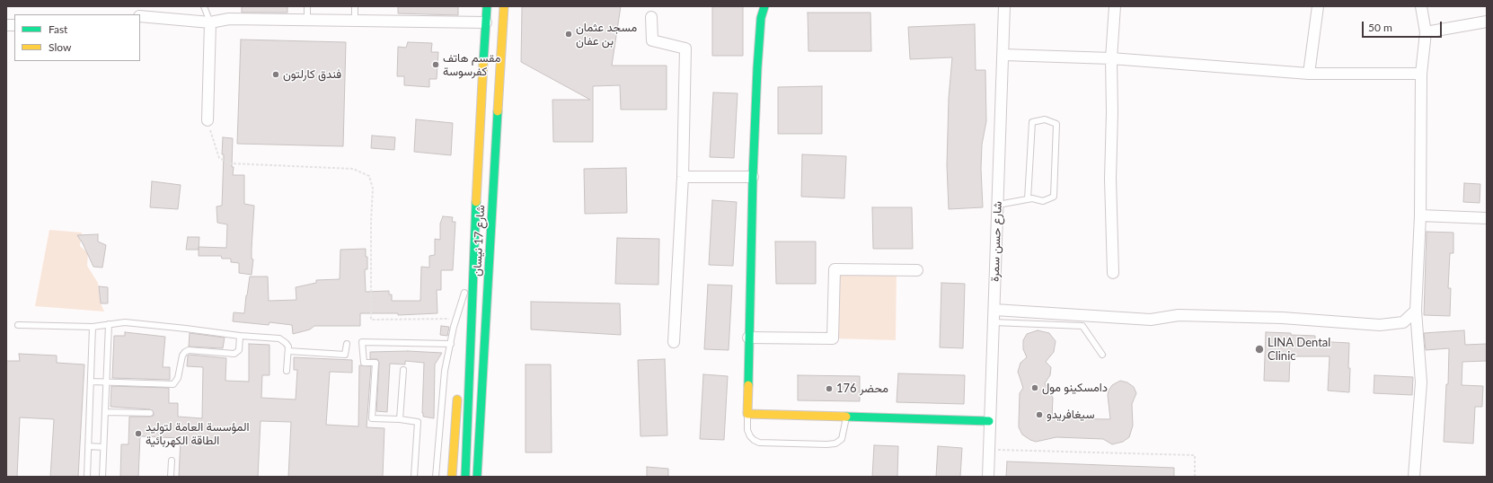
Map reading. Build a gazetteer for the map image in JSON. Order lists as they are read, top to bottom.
{
  "streets": {
    "main road": ["شارع 17 نيسان"],
    "street": ["شارع حسن سمرة"]
  },
  "places": [
    "مسجد عثمان بن عفان",
    "مقسم هاتف كفرسوسة",
    "فندق كارلتون",
    "LINA Dental Clinic",
    "دامسكينو مول",
    "محضر 176",
    "سيغافريدو",
    "المؤسسة العامة لتوليد الطاقة الكهربائية"
  ],
  "legend": ["Fast", "Slow"],
  "scale_bar": "50 m"
}
